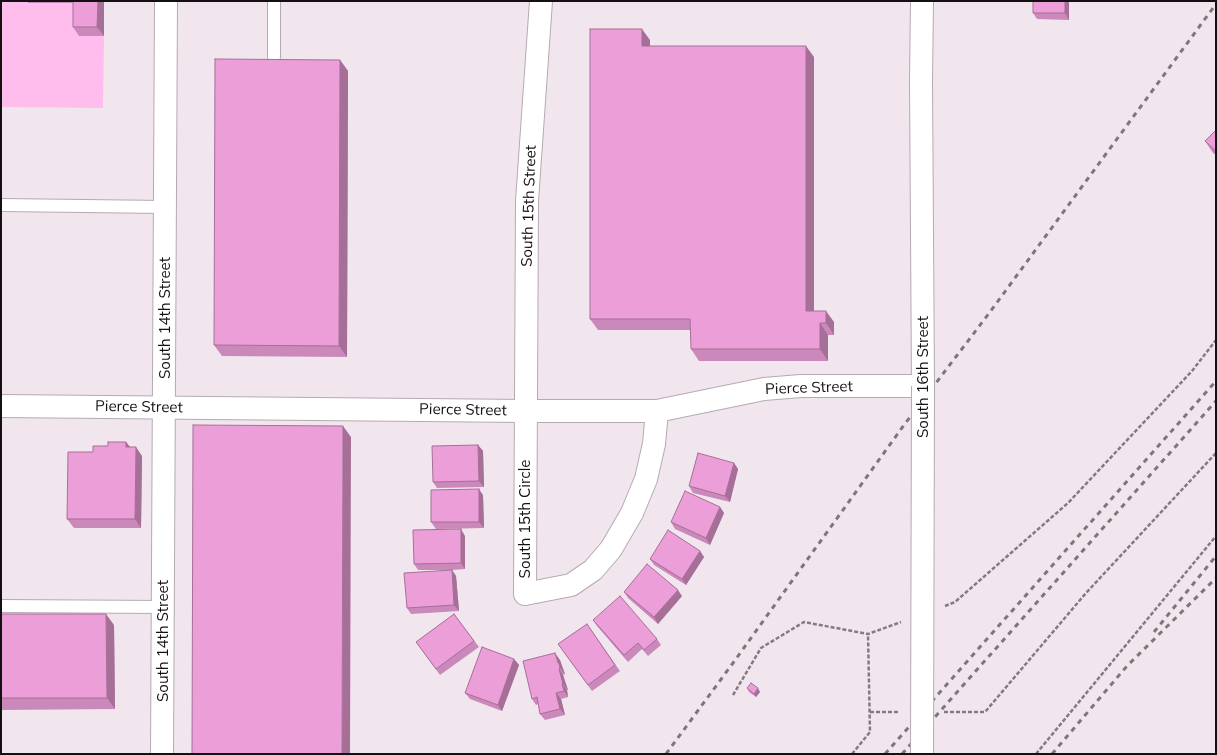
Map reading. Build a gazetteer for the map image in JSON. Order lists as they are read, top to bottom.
{
  "streets": {
    "street": [
      "South 15th Street",
      "South 14th Street",
      "South 16th Street",
      "Pierce Street",
      "South 15th Circle"
    ]
  },
  "crossings": [
    ["South 15th Street", "Pierce Street"],
    ["South 15th Street", "South 15th Circle"],
    ["South 14th Street", "Pierce Street"],
    ["South 16th Street", "Pierce Street"],
    ["Pierce Street", "South 15th Circle"]
  ]
}
